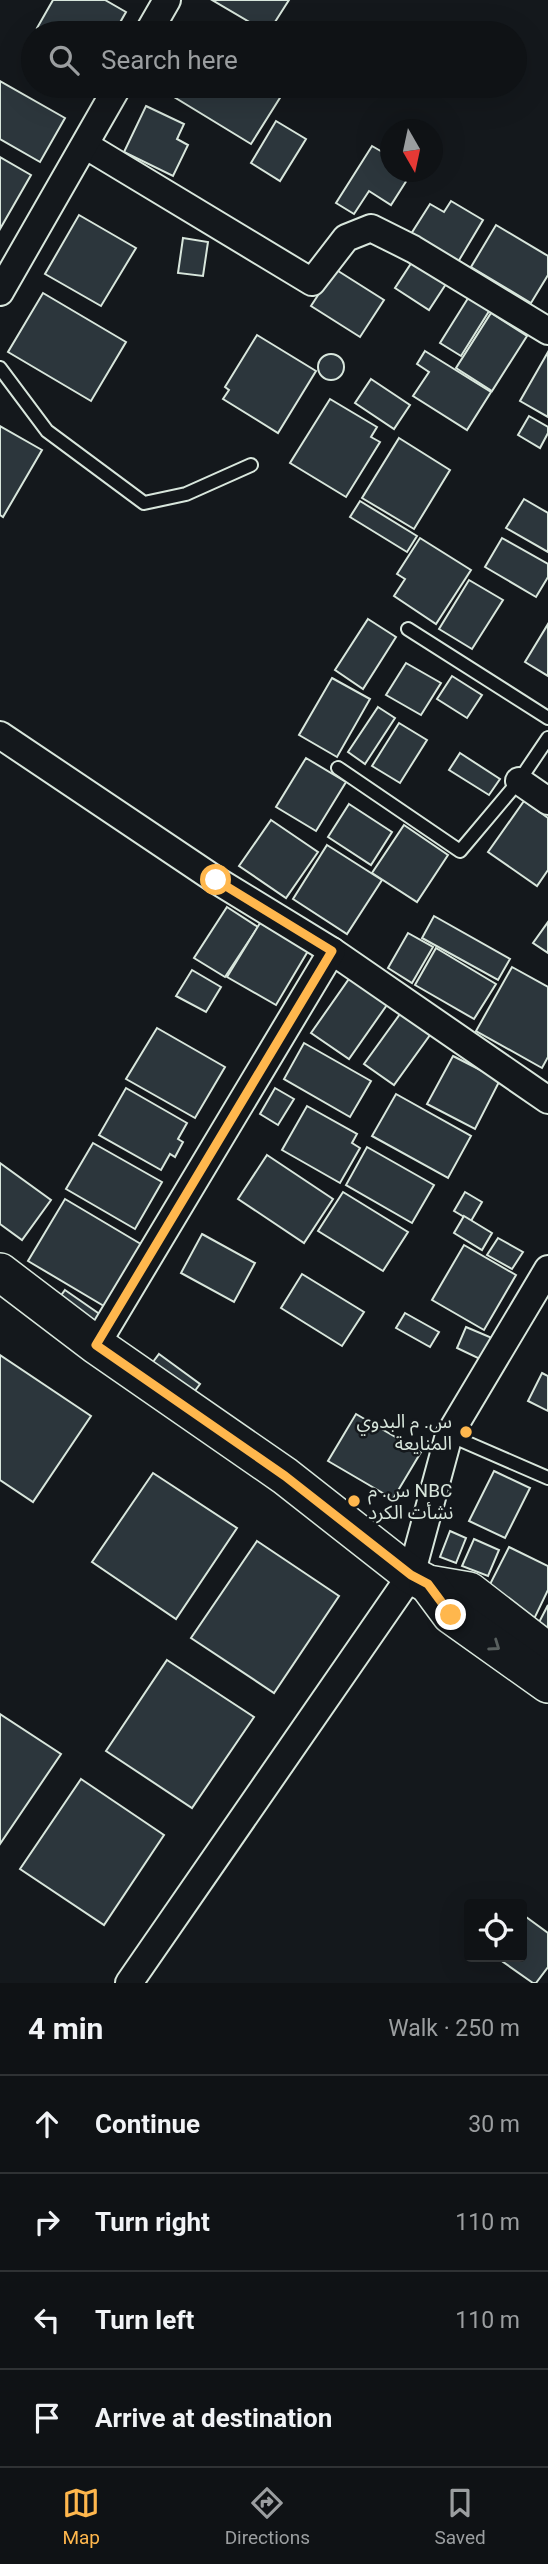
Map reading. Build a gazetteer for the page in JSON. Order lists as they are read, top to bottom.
{
  "places": ["س. م البدوي المنايعة", "س. م NBC نشأت الكرد"],
  "north": "bottom",
  "page": {
    "search": "Search here",
    "heading": ["4 min", "Walk · 250 m"],
    "list": [
      ["Continue", "30 m"],
      ["Turn right", "110 m"],
      ["Turn left", "110 m"],
      "Arrive at destination"
    ],
    "nav": ["Map", "Directions", "Saved"]
  }
}
